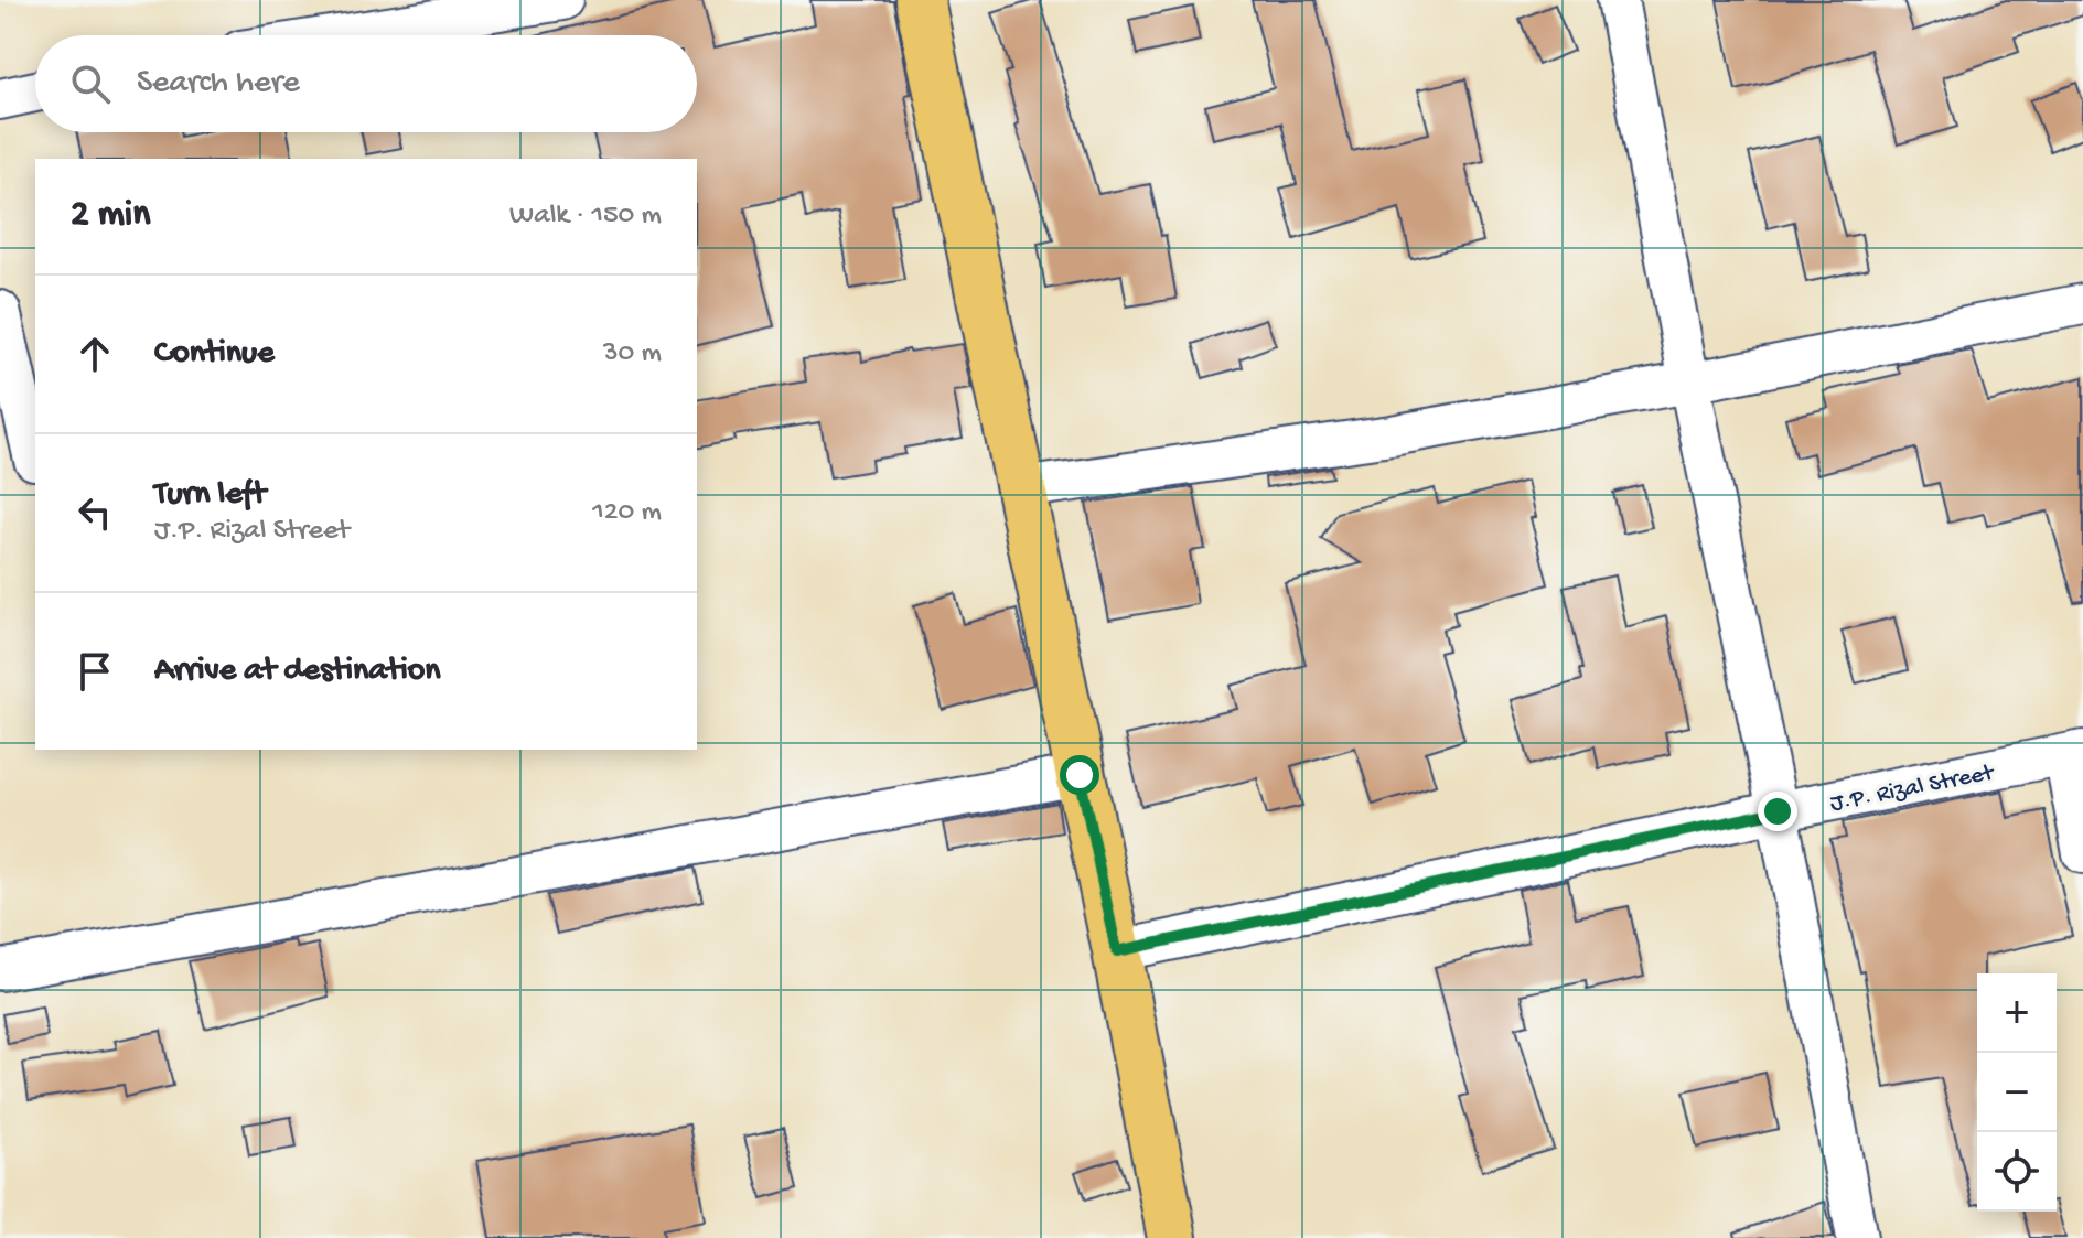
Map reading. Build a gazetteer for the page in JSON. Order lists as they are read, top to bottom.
{
  "streets": {
    "street": ["J.P. Rizal Street"]
  },
  "page": {
    "search": "Search here",
    "heading": ["2 min", "Walk · 150 m"],
    "list": [
      ["Continue", "30 m"],
      ["Turn left", "J.P. Rizal Street", "120 m"],
      "Arrive at destination"
    ],
    "map_buttons": ["+", "−"]
  }
}
